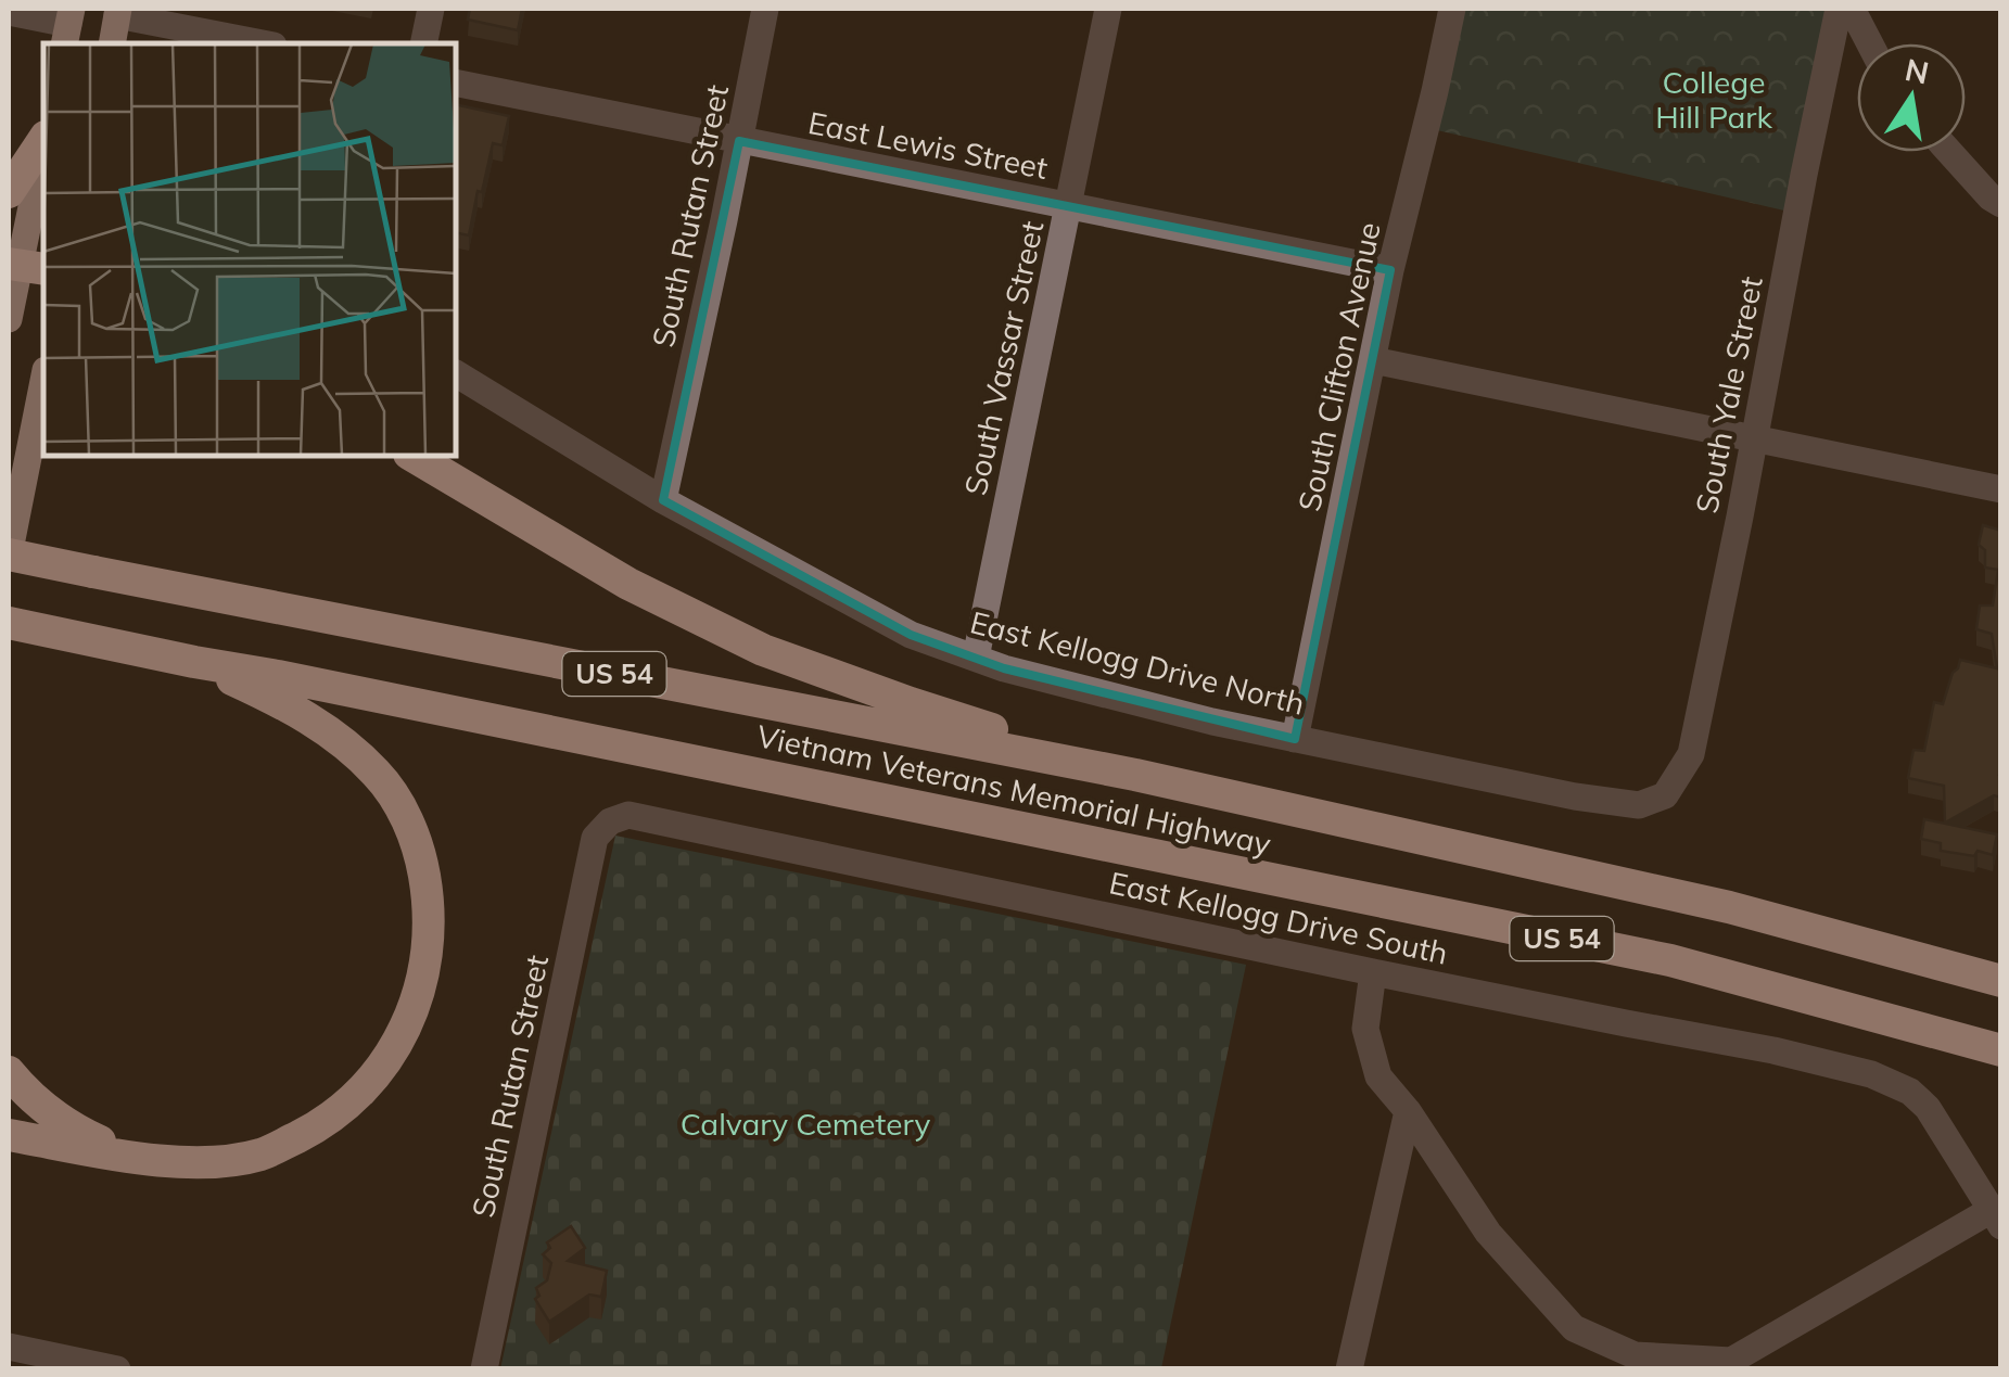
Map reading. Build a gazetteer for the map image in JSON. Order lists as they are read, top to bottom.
{
  "streets": {
    "highway": ["US 54", "Vietnam Veterans Memorial Highway"],
    "street": [
      "East Lewis Street",
      "South Rutan Street",
      "South Vassar Street",
      "South Clifton Avenue",
      "South Yale Street",
      "East Kellogg Drive North",
      "East Kellogg Drive South"
    ]
  },
  "crossings": [
    ["East Lewis Street", "South Rutan Street"],
    ["East Lewis Street", "South Vassar Street"],
    ["East Lewis Street", "South Clifton Avenue"],
    ["South Rutan Street", "East Kellogg Drive North"],
    ["South Rutan Street", "East Kellogg Drive South"],
    ["South Vassar Street", "East Kellogg Drive North"],
    ["South Clifton Avenue", "East Kellogg Drive North"],
    ["South Yale Street", "East Kellogg Drive North"]
  ],
  "parks": ["College Hill Park", "Calvary Cemetery"],
  "north": "top"
}
